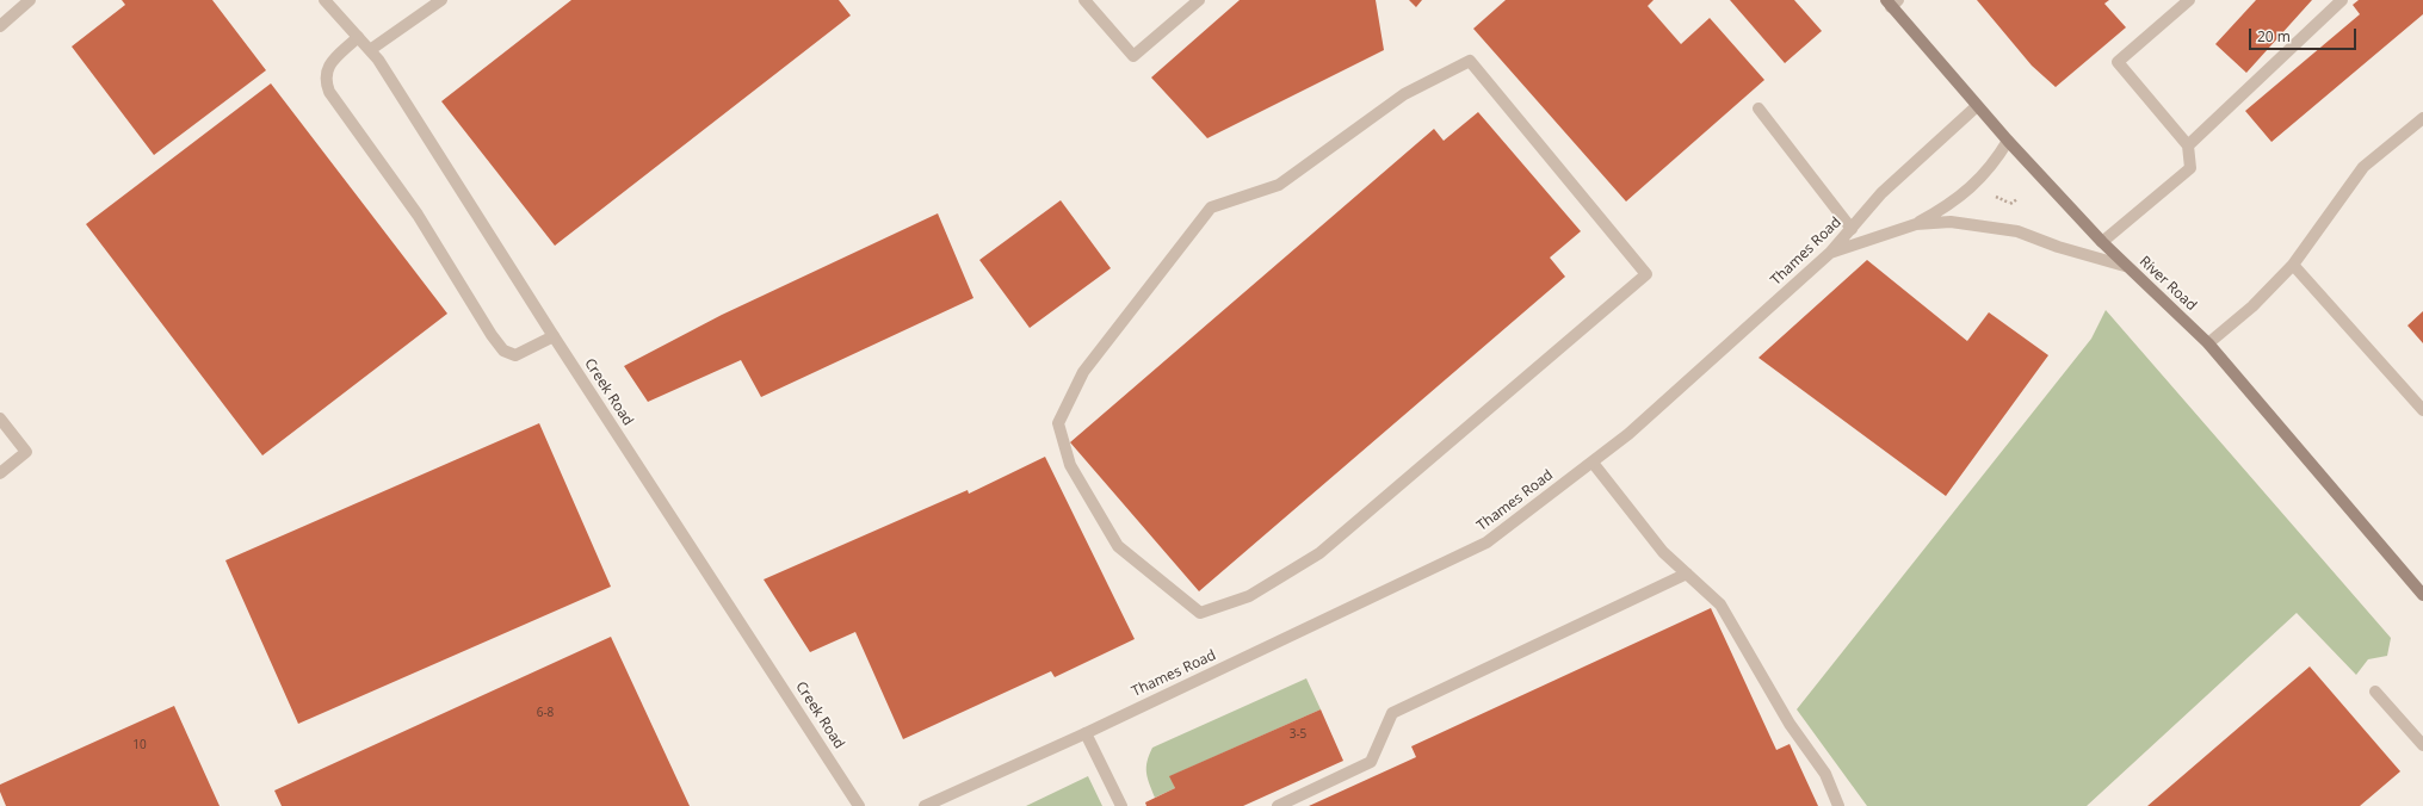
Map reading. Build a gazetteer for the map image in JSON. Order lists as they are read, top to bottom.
{
  "streets": {
    "street": ["Thames Road", "River Road", "Creek Road"]
  },
  "crossings": [
    ["Thames Road", "River Road"]
  ],
  "house_numbers": ["6-8", "3-5", "10"],
  "scale_bar": "20 m"
}
